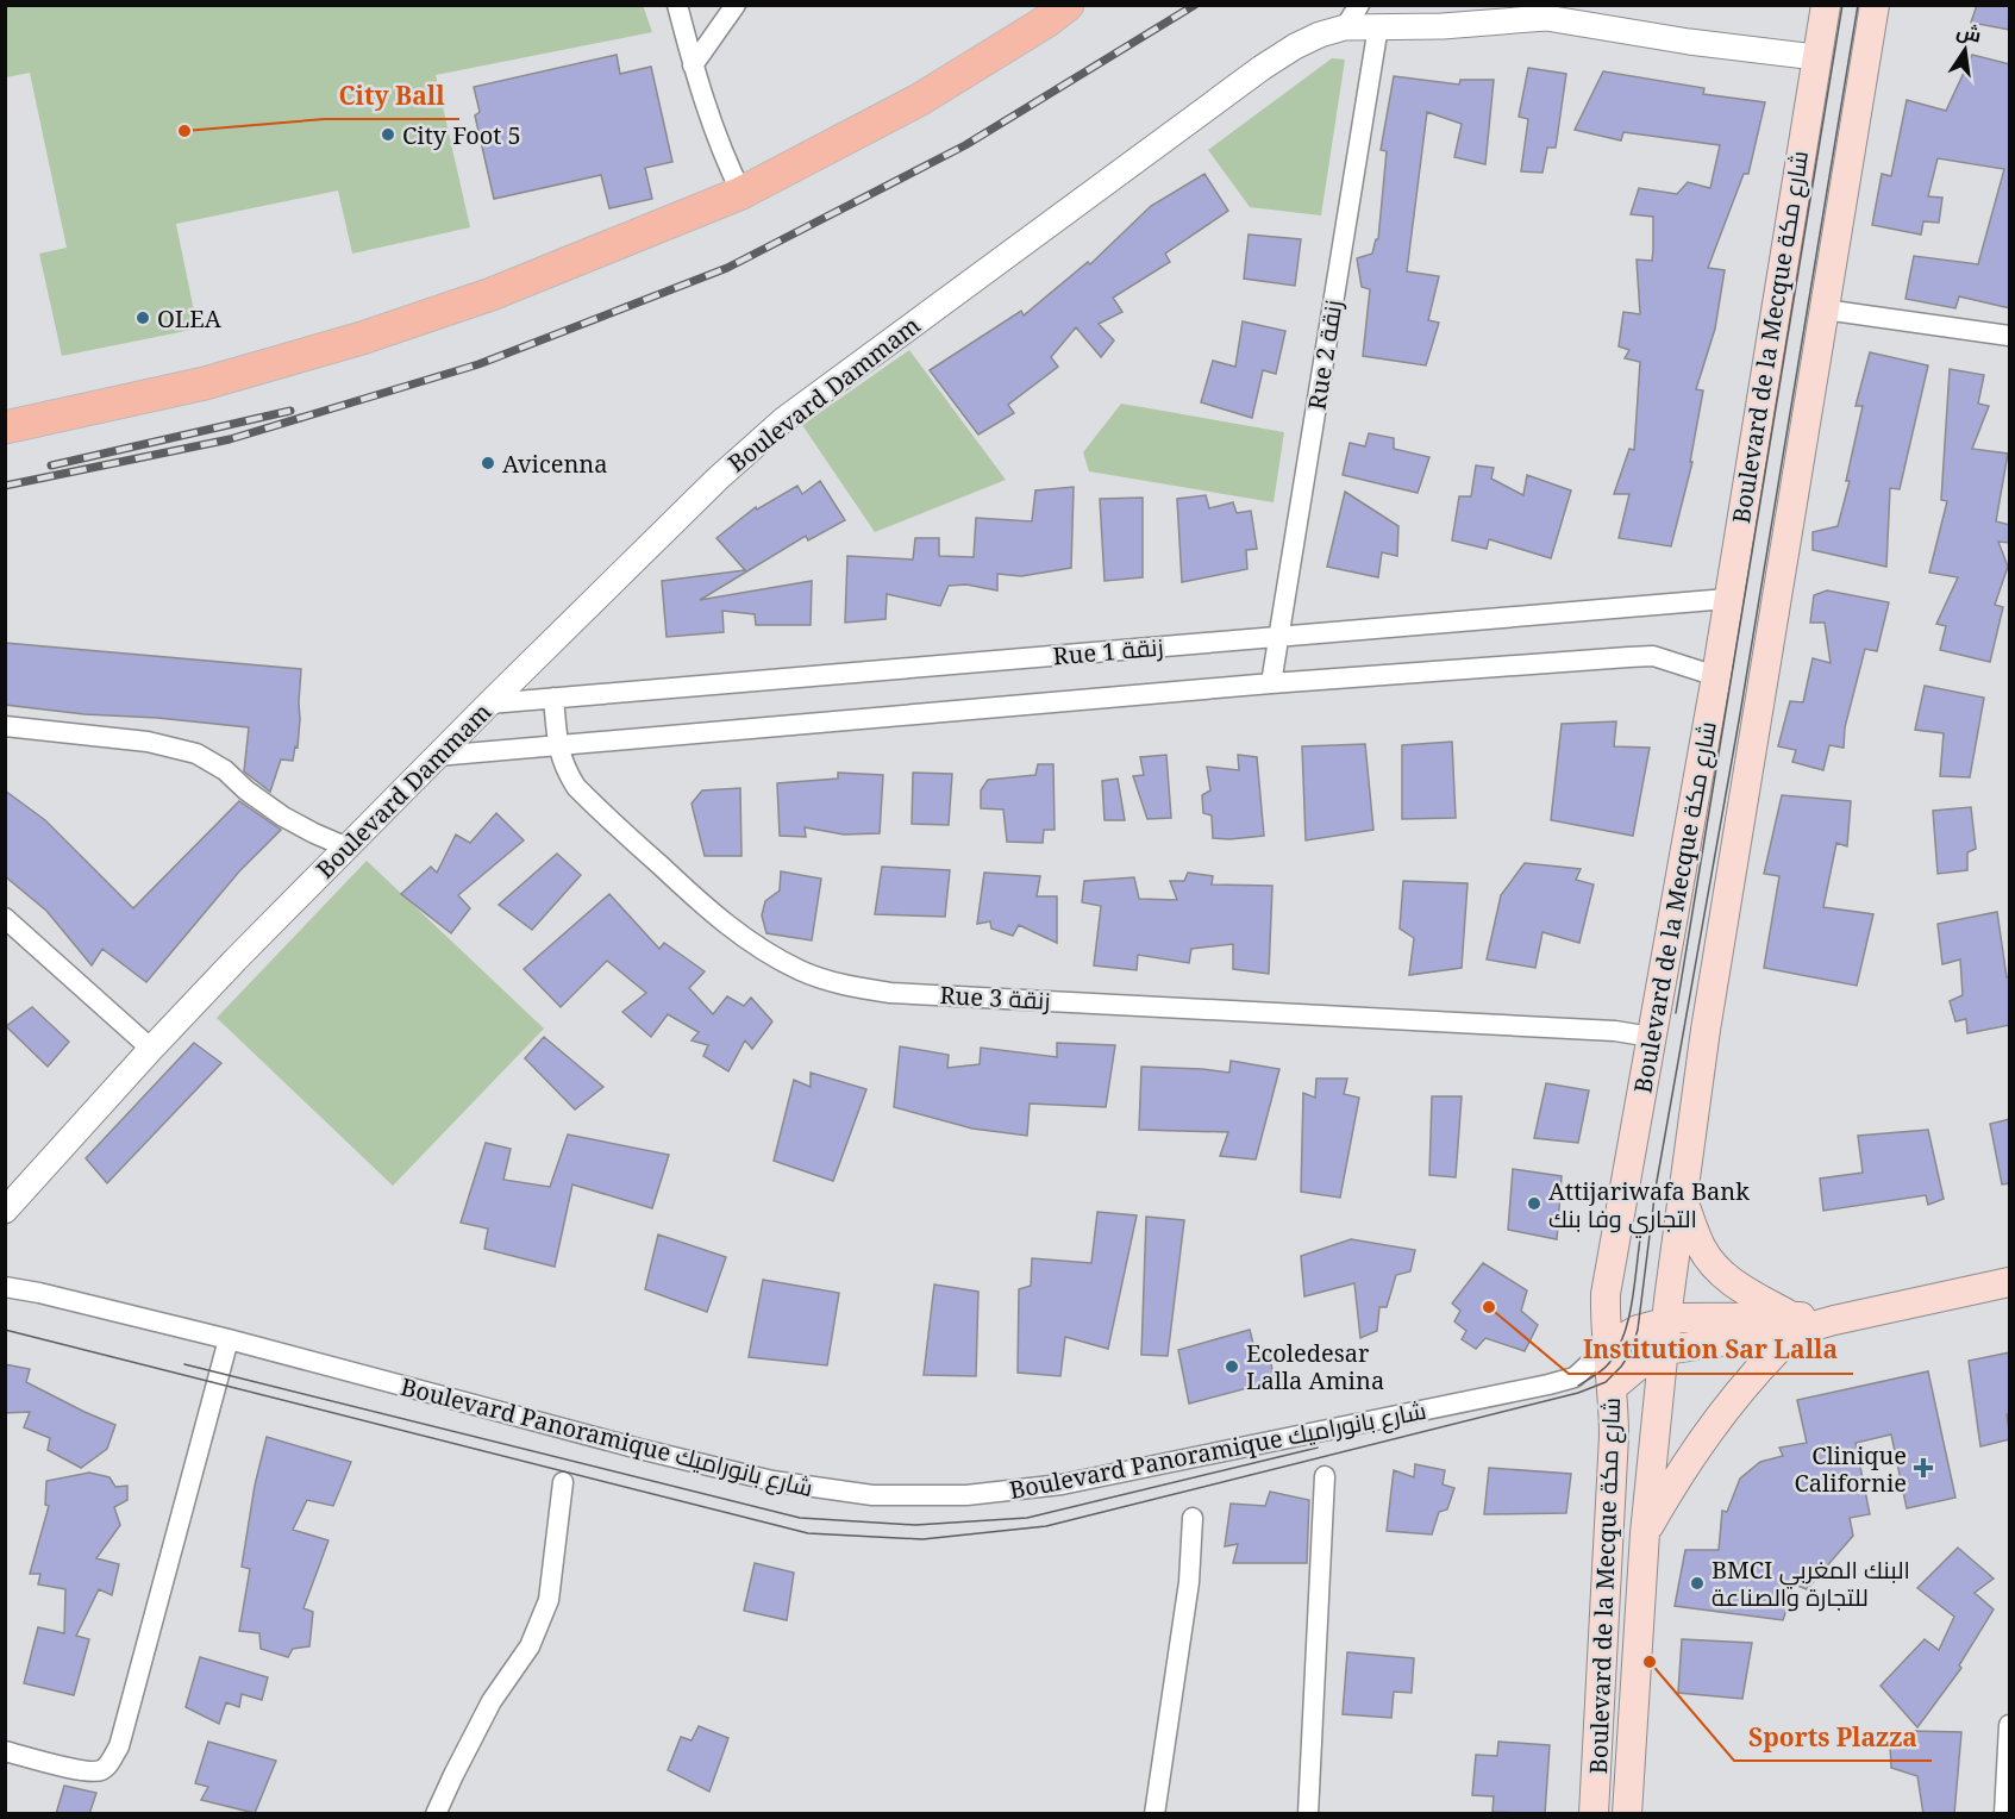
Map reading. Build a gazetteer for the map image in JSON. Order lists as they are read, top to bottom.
{
  "streets": {
    "main road": ["Boulevard de la Mecque شارع مكة", "Boulevard Panoramique شارع بانوراميك"],
    "street": [
      "Rue 2 زنقة",
      "Boulevard Dammam",
      "Rue 1 زنقة",
      "Rue 3 زنقة"
    ]
  },
  "crossings": [
    ["Boulevard de la Mecque شارع مكة", "Boulevard Dammam"],
    ["Boulevard de la Mecque شارع مكة", "Rue 1 زنقة"],
    ["Boulevard de la Mecque شارع مكة", "Rue 3 زنقة"],
    ["Boulevard de la Mecque شارع مكة", "Boulevard Panoramique شارع بانوراميك"],
    ["Rue 2 زنقة", "Boulevard Dammam"],
    ["Rue 2 زنقة", "Rue 1 زنقة"],
    ["Boulevard Dammam", "Rue 1 زنقة"],
    ["Rue 1 زنقة", "Rue 3 زنقة"]
  ],
  "places": {
    "other": [
      "City Ball",
      "City Foot 5",
      "OLEA",
      "Avicenna",
      "Attijariwafa Bank التجاري وفا بنك",
      "Institution Sar Lalla",
      "Ecoledesar Lalla Amina",
      "BMCI البنك المغربي للتجارة والصناعة",
      "Sports Plazza"
    ],
    "health": ["Clinique Californie"]
  },
  "north": "top"
}
